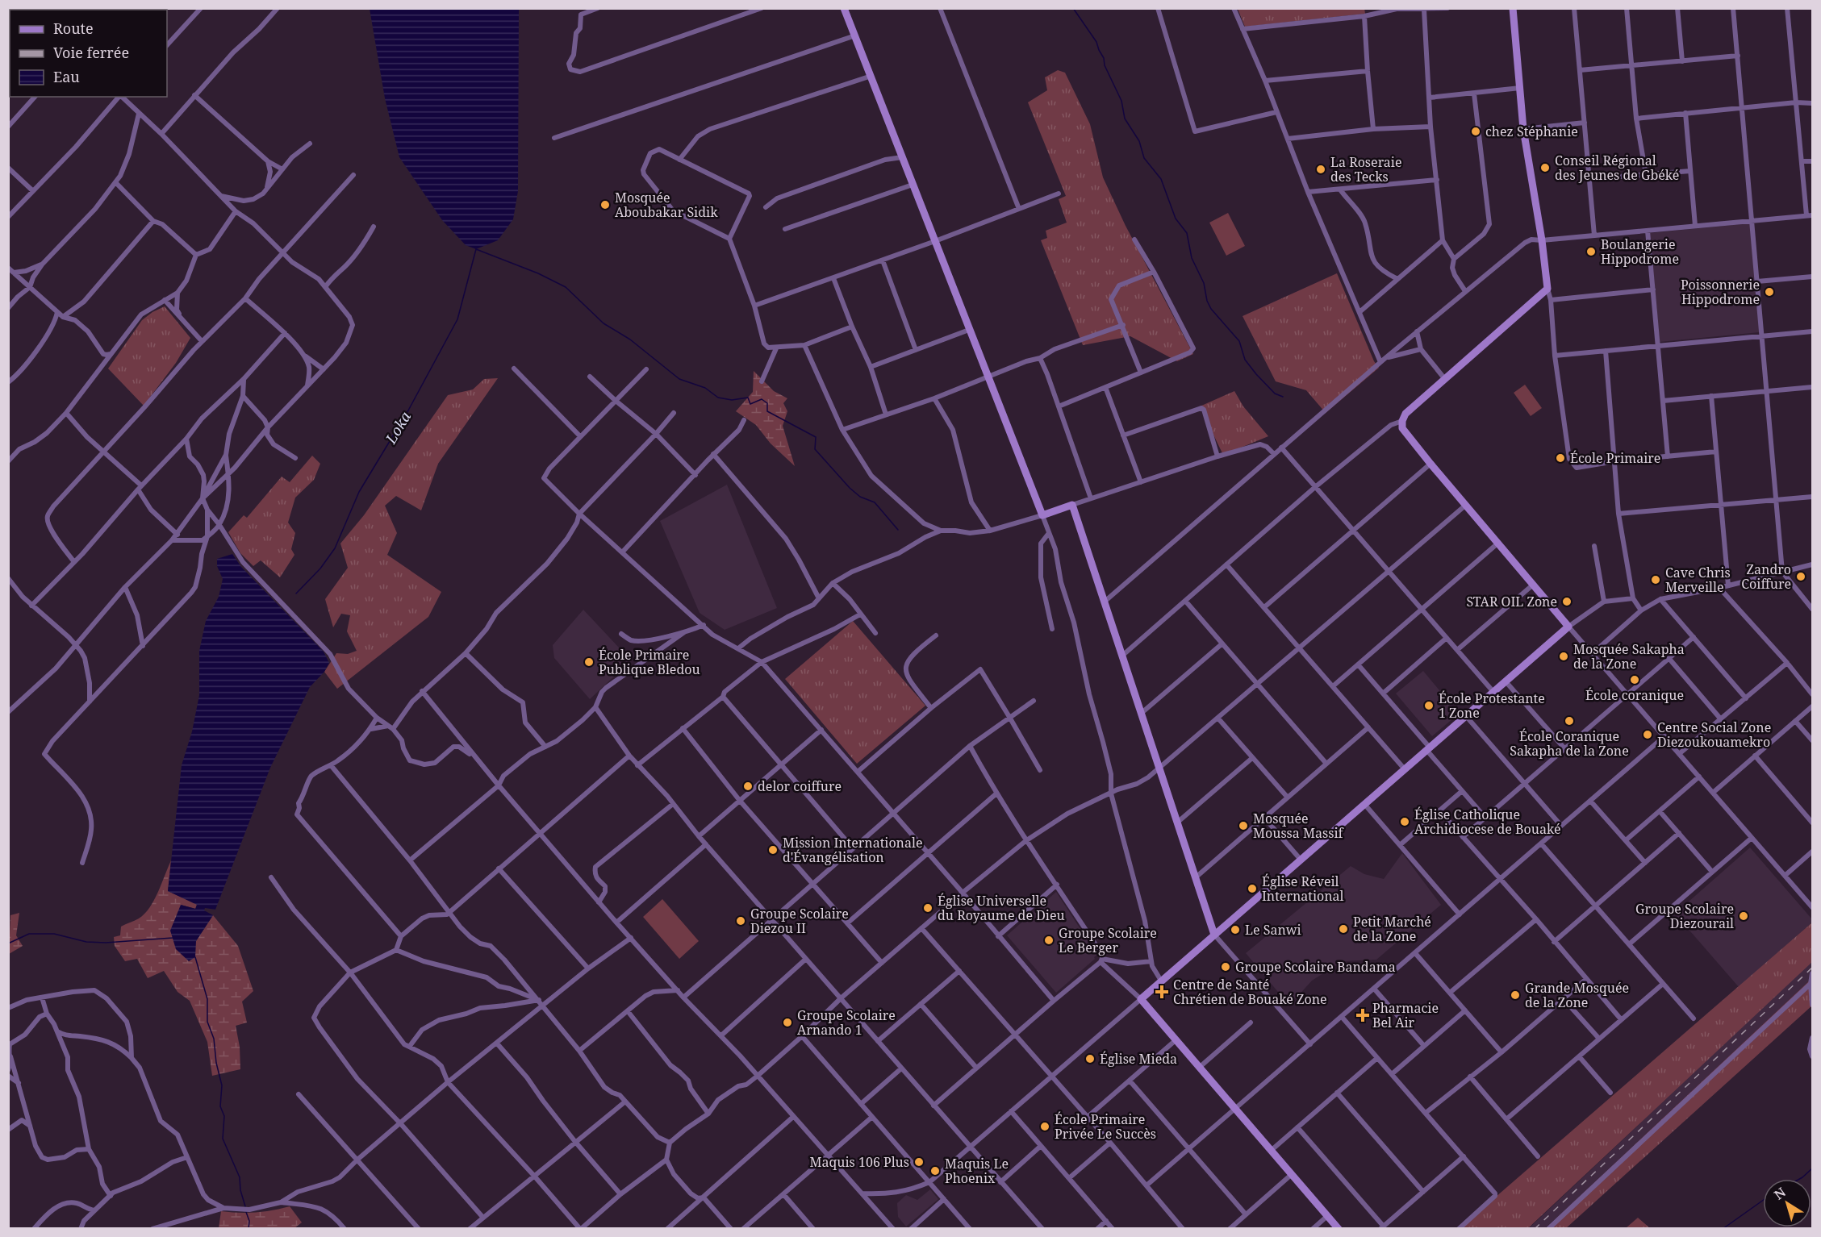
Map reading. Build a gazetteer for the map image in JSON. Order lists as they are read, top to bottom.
{
  "water": ["Loka"],
  "places": {
    "other": [
      "chez Stéphanie",
      "Conseil Régional des Jeunes de Gbéké",
      "La Roseraie des Tecks",
      "Mosquée Aboubakar Sidik",
      "Boulangerie Hippodrome",
      "Poissonnerie Hippodrome",
      "École Primaire",
      "Zandro Coiffure",
      "Cave Chris Merveille",
      "STAR OIL Zone",
      "Mosquée Sakapha de la Zone",
      "École Primaire Publique Bledou",
      "École coranique",
      "École Protestante 1 Zone",
      "École Coranique Sakapha de la Zone",
      "Centre Social Zone Diezoukouamekro",
      "delor coiffure",
      "Église Catholique Archidiocese de Bouaké",
      "Mosquée Moussa Massif",
      "Mission Internationale d'Évangélisation",
      "Église Réveil International",
      "Église Universelle du Royaume de Dieu",
      "Groupe Scolaire Diezourail",
      "Groupe Scolaire Diezou II",
      "Petit Marché de la Zone",
      "Le Sanwi",
      "Groupe Scolaire Le Berger",
      "Groupe Scolaire Bandama",
      "Grande Mosquée de la Zone",
      "Groupe Scolaire Arnando 1",
      "Église Mieda",
      "École Primaire Privée Le Succès",
      "Maquis 106 Plus",
      "Maquis Le Phoenix"
    ],
    "health": ["Centre de Santé Chrétien de Bouaké Zone", "Pharmacie Bel Air"]
  },
  "legend": ["Route", "Voie ferrée", "Eau"],
  "north": "top left"
}
